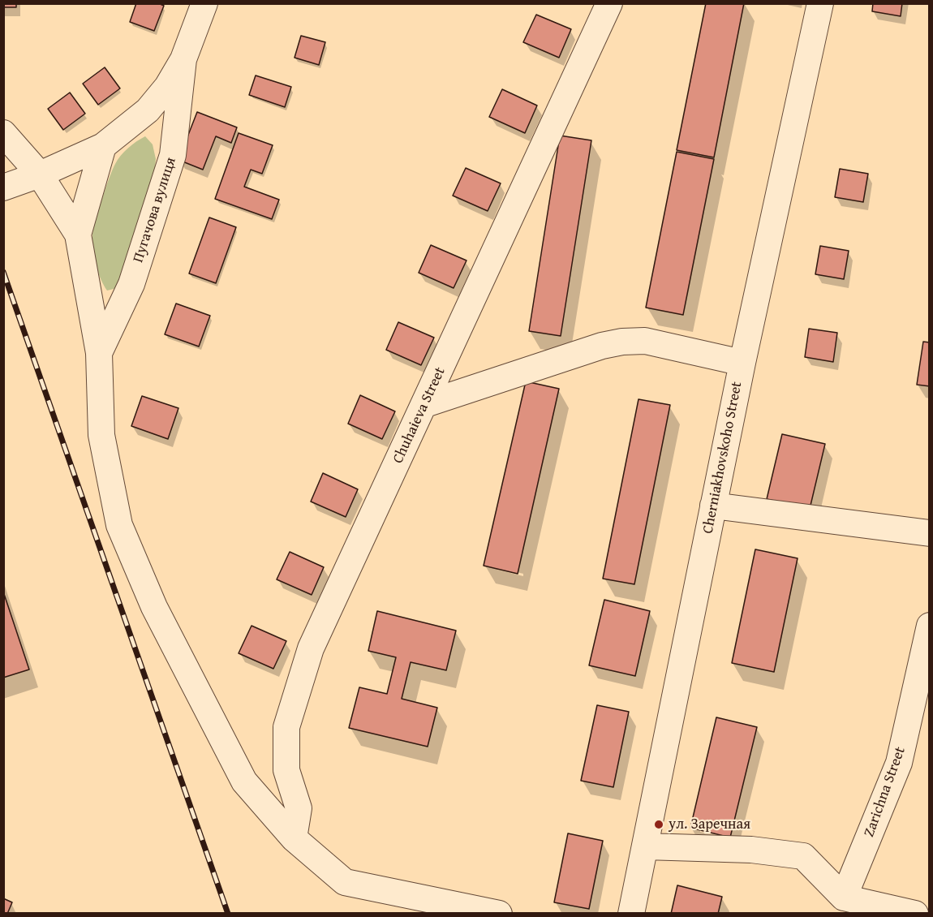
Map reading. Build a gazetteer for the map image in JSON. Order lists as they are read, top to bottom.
{
  "streets": {
    "street": [
      "Пугачова вулиця",
      "Chuhaieva Street",
      "Cherniakhovskoho Street",
      "Zarichna Street"
    ]
  },
  "places": ["ул. Заречная"]
}
